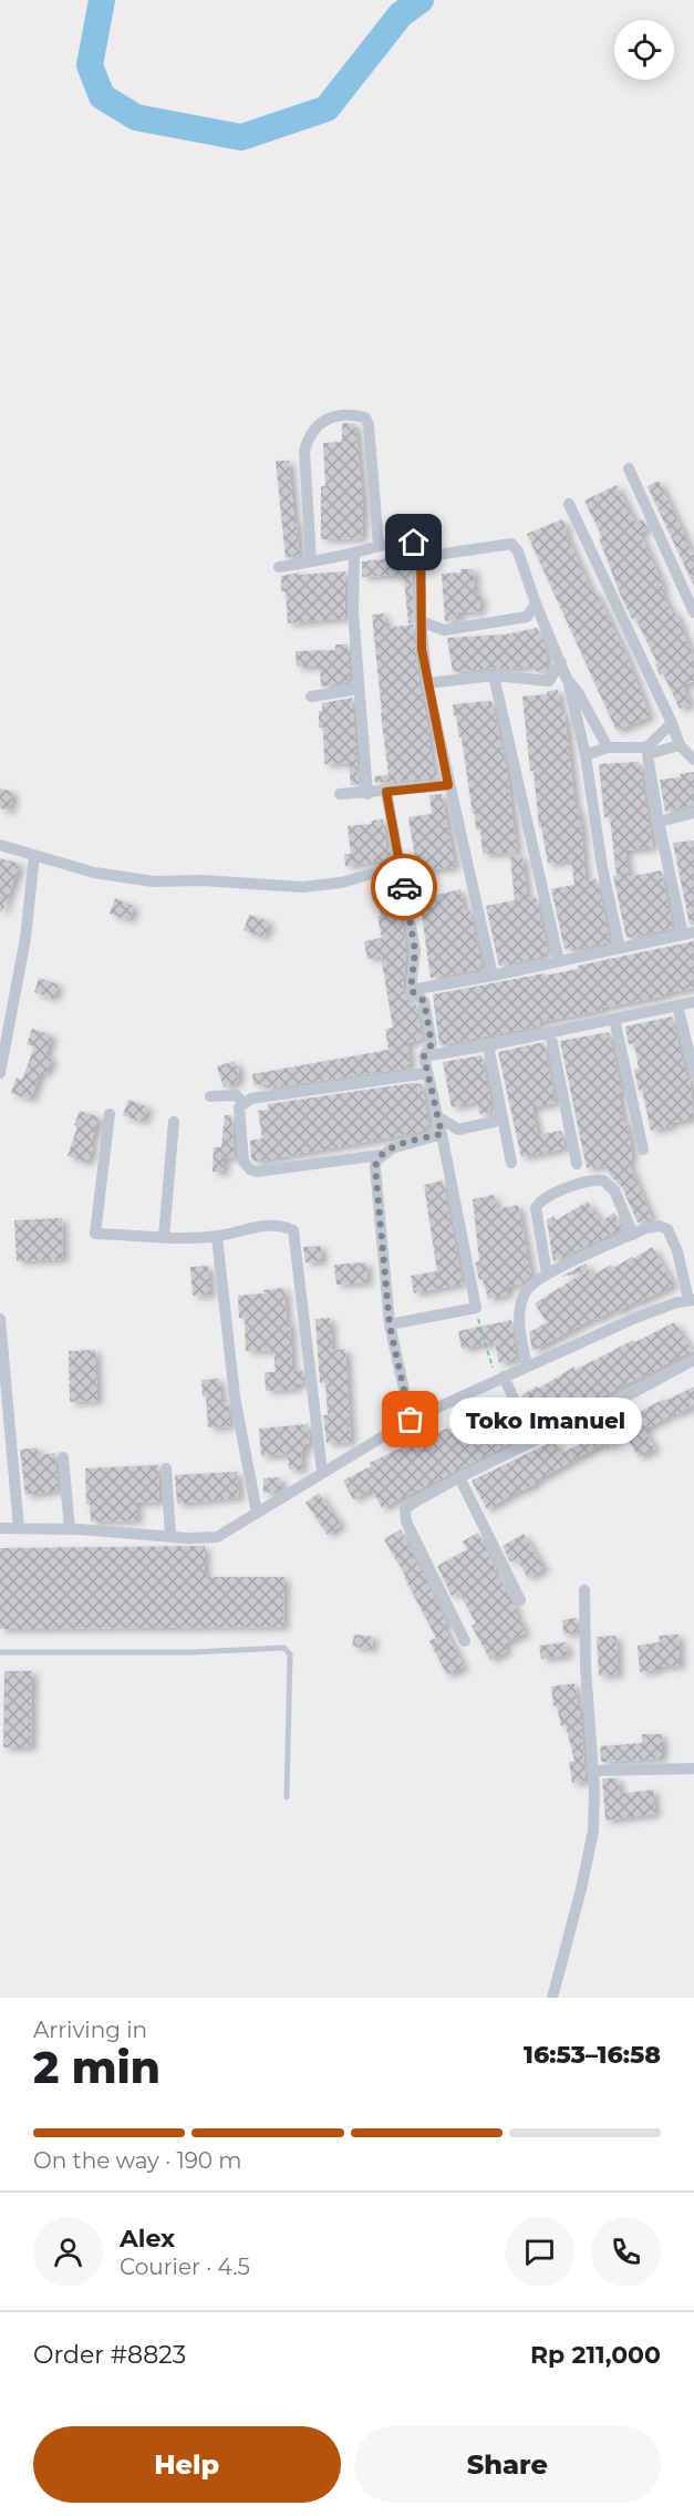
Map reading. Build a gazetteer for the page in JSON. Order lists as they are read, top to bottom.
{
  "places": ["Toko Imanuel"],
  "page": {
    "bubble": "Toko Imanuel",
    "heading": ["2 min", "Arriving in", "16:53–16:58"],
    "panel": [
      "Alex",
      "Courier · 4.5",
      "Order #8823",
      "Rp 211,000"
    ],
    "bar": "On the way · 190 m",
    "buttons": ["Help", "Share"]
  }
}
